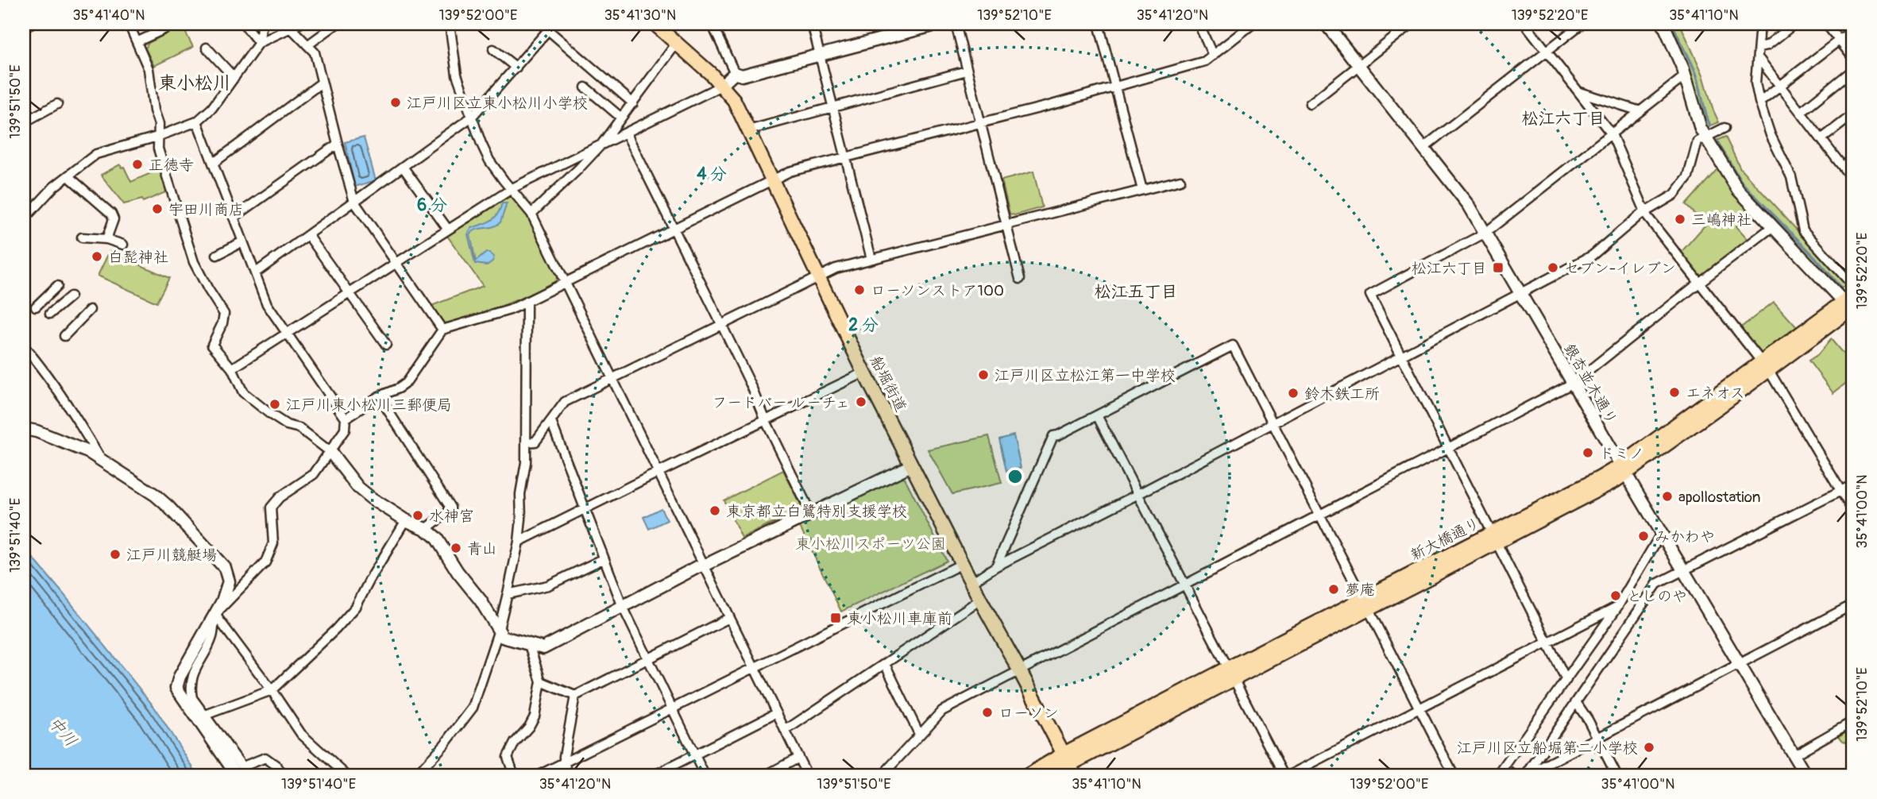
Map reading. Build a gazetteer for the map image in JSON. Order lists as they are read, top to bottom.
{
  "streets": {
    "main road": ["船堀街道", "新大橋通り"],
    "street": ["銀杏並木通り"]
  },
  "crossings": [
    ["船堀街道", "新大橋通り"],
    ["銀杏並木通り", "新大橋通り"]
  ],
  "districts": ["東小松川", "松江六丁目", "松江五丁目"],
  "water": ["中川"],
  "parks": ["東小松川スポーツ公園"],
  "places": {
    "other": [
      "江戸川区立東小松川小学校",
      "正徳寺",
      "宇田川商店",
      "三嶋神社",
      "白髭神社",
      "セブン-イレブン",
      "ローソンストア100",
      "江戸川区立松江第一中学校",
      "エネオス",
      "鈴木鉄工所",
      "フードバー ルーチェ",
      "江戸川東小松川三郵便局",
      "ドミノ",
      "apollostation",
      "東京都立白鷺特別支援学校",
      "水神宮",
      "みかわや",
      "青山",
      "江戸川競艇場",
      "夢庵",
      "としのや",
      "ローソン",
      "江戸川区立船堀第二小学校"
    ],
    "transit": ["松江六丁目", "東小松川車庫前"]
  },
  "coordinates": [
    "35°41'40\"N",
    "139°52'00\"E",
    "35°41'30\"N",
    "139°52'10\"E",
    "35°41'20\"N",
    "139°52'20\"E",
    "35°41'10\"N",
    "139°51'50\"E",
    "35°41'00\"N",
    "139°51'40\"E"
  ],
  "rings": ["4 分", "6 分", "2 分"]
}
